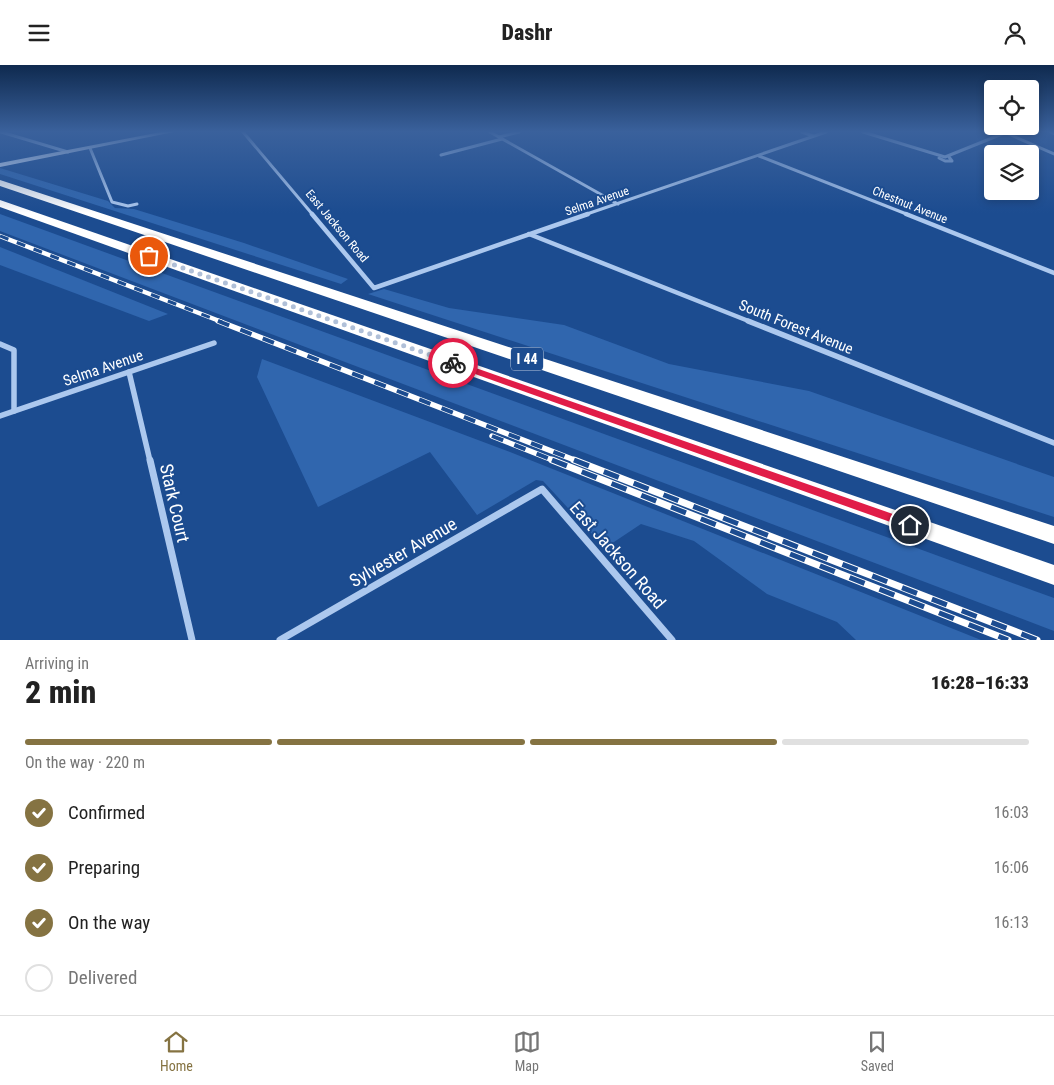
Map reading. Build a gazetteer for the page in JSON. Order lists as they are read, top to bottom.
{
  "streets": {
    "highway": ["I 44"],
    "street": [
      "Selma Avenue",
      "Chestnut Avenue",
      "East Jackson Road",
      "South Forest Avenue",
      "Stark Court",
      "Sylvester Avenue"
    ]
  },
  "crossings": [
    ["Selma Avenue", "East Jackson Road"],
    ["Selma Avenue", "South Forest Avenue"],
    ["Selma Avenue", "Stark Court"],
    ["East Jackson Road", "Sylvester Avenue"]
  ],
  "page": {
    "header": "Dashr",
    "heading": ["2 min", "Arriving in", "16:28–16:33"],
    "bar": "On the way · 220 m",
    "list": [
      ["Confirmed", "16:03"],
      ["Preparing", "16:06"],
      ["On the way", "16:13"],
      "Delivered"
    ],
    "tabs": ["Home", "Map", "Saved"]
  }
}
